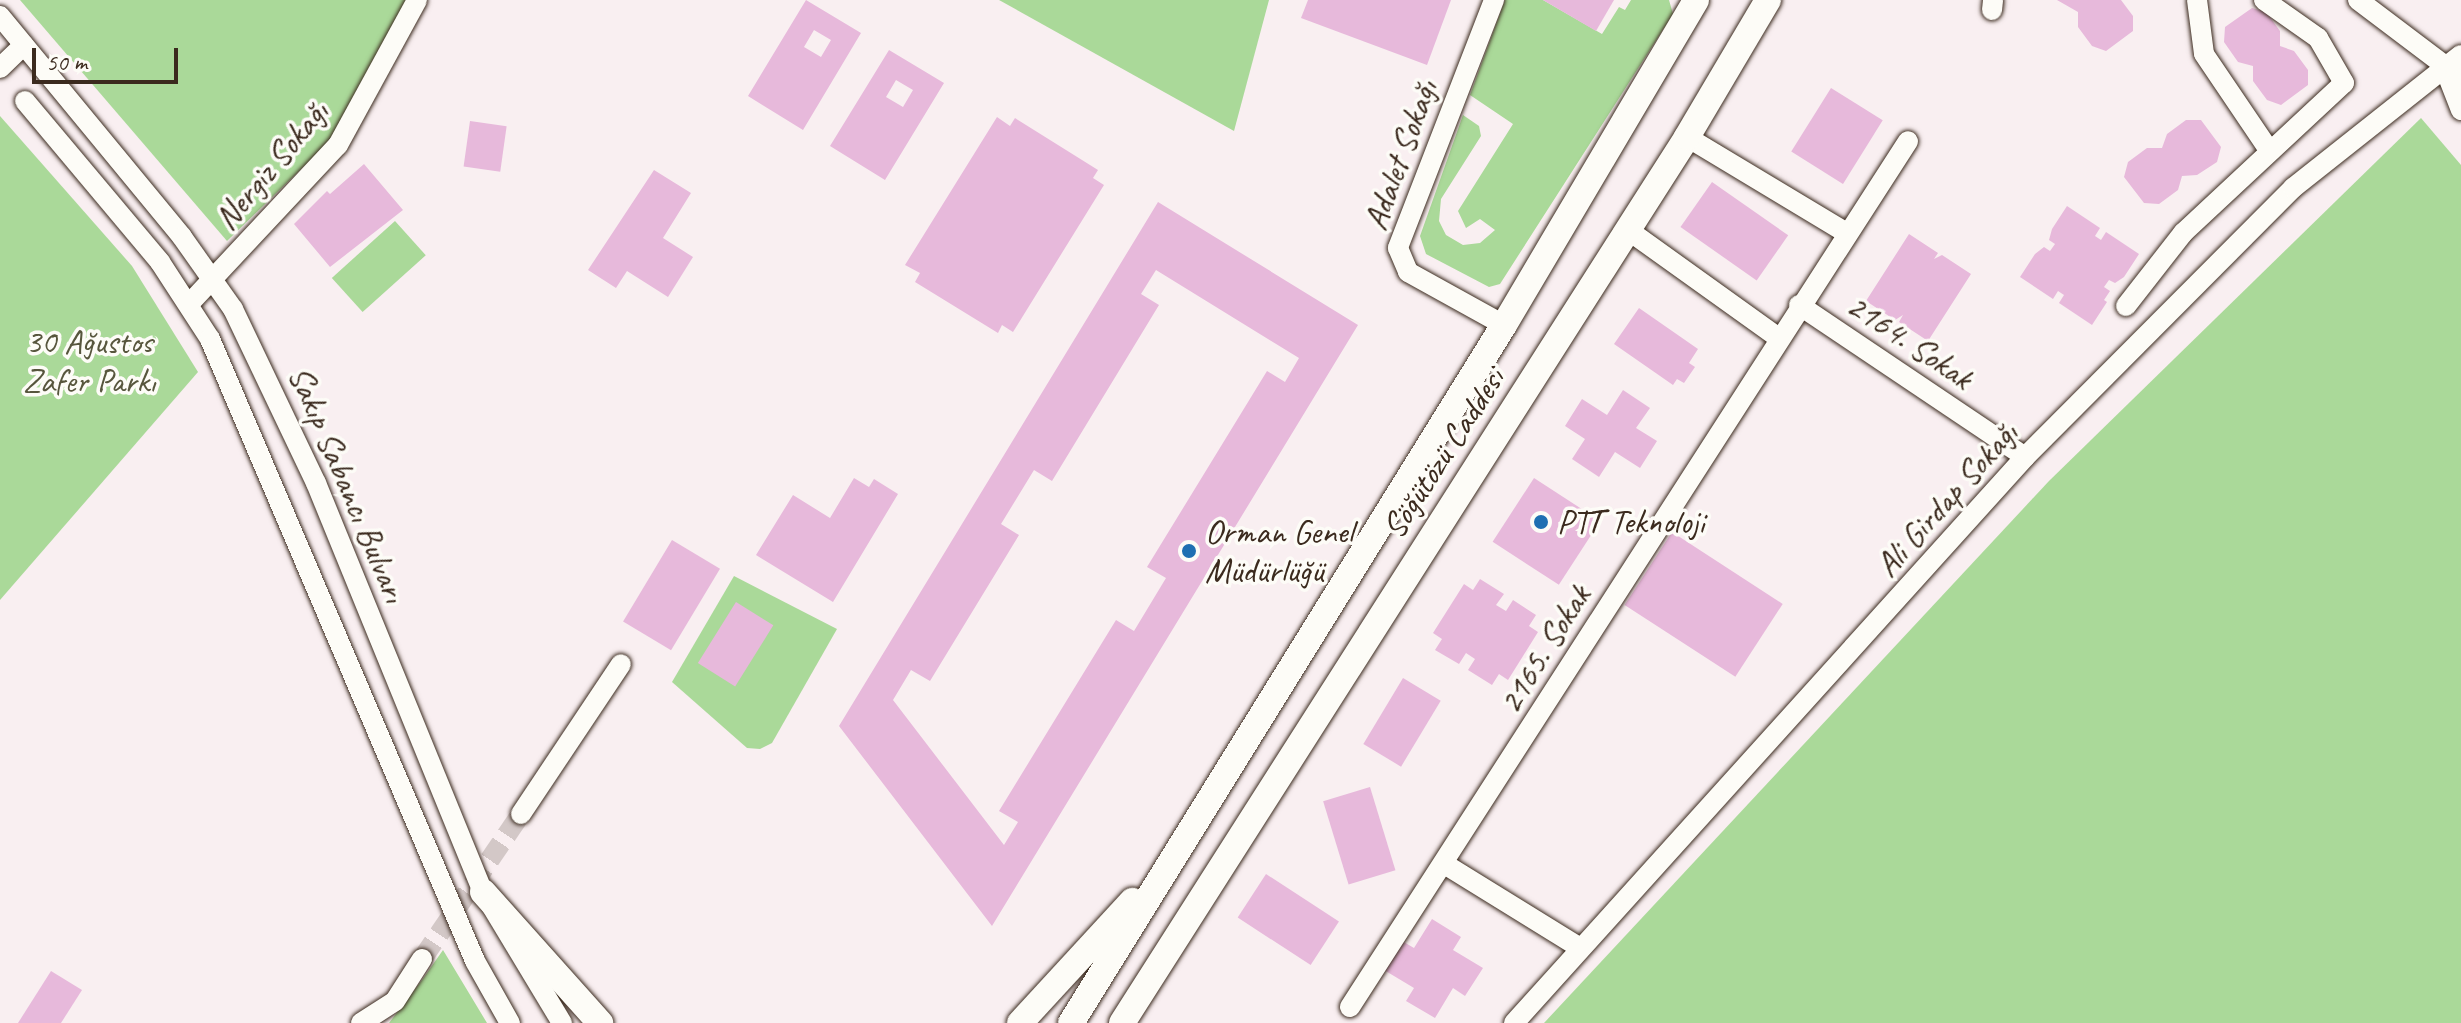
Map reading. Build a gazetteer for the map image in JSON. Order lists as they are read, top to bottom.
{
  "streets": {
    "main road": ["Söğütözü Caddesi"],
    "street": [
      "Adalet Sokağı",
      "Nergiz Sokağı",
      "2164. Sokak",
      "Sakıp Sabancı Bulvarı",
      "Ali Girdap Sokağı",
      "2165. Sokak"
    ]
  },
  "crossings": [
    ["Adalet Sokağı", "Söğütözü Caddesi"],
    ["Nergiz Sokağı", "Sakıp Sabancı Bulvarı"],
    ["2164. Sokak", "Ali Girdap Sokağı"],
    ["2164. Sokak", "2165. Sokak"]
  ],
  "parks": ["30 Ağustos Zafer Parkı"],
  "places": ["PTT Teknoloji", "Orman Genel Müdürlüğü"],
  "scale_bar": "50 m"
}
